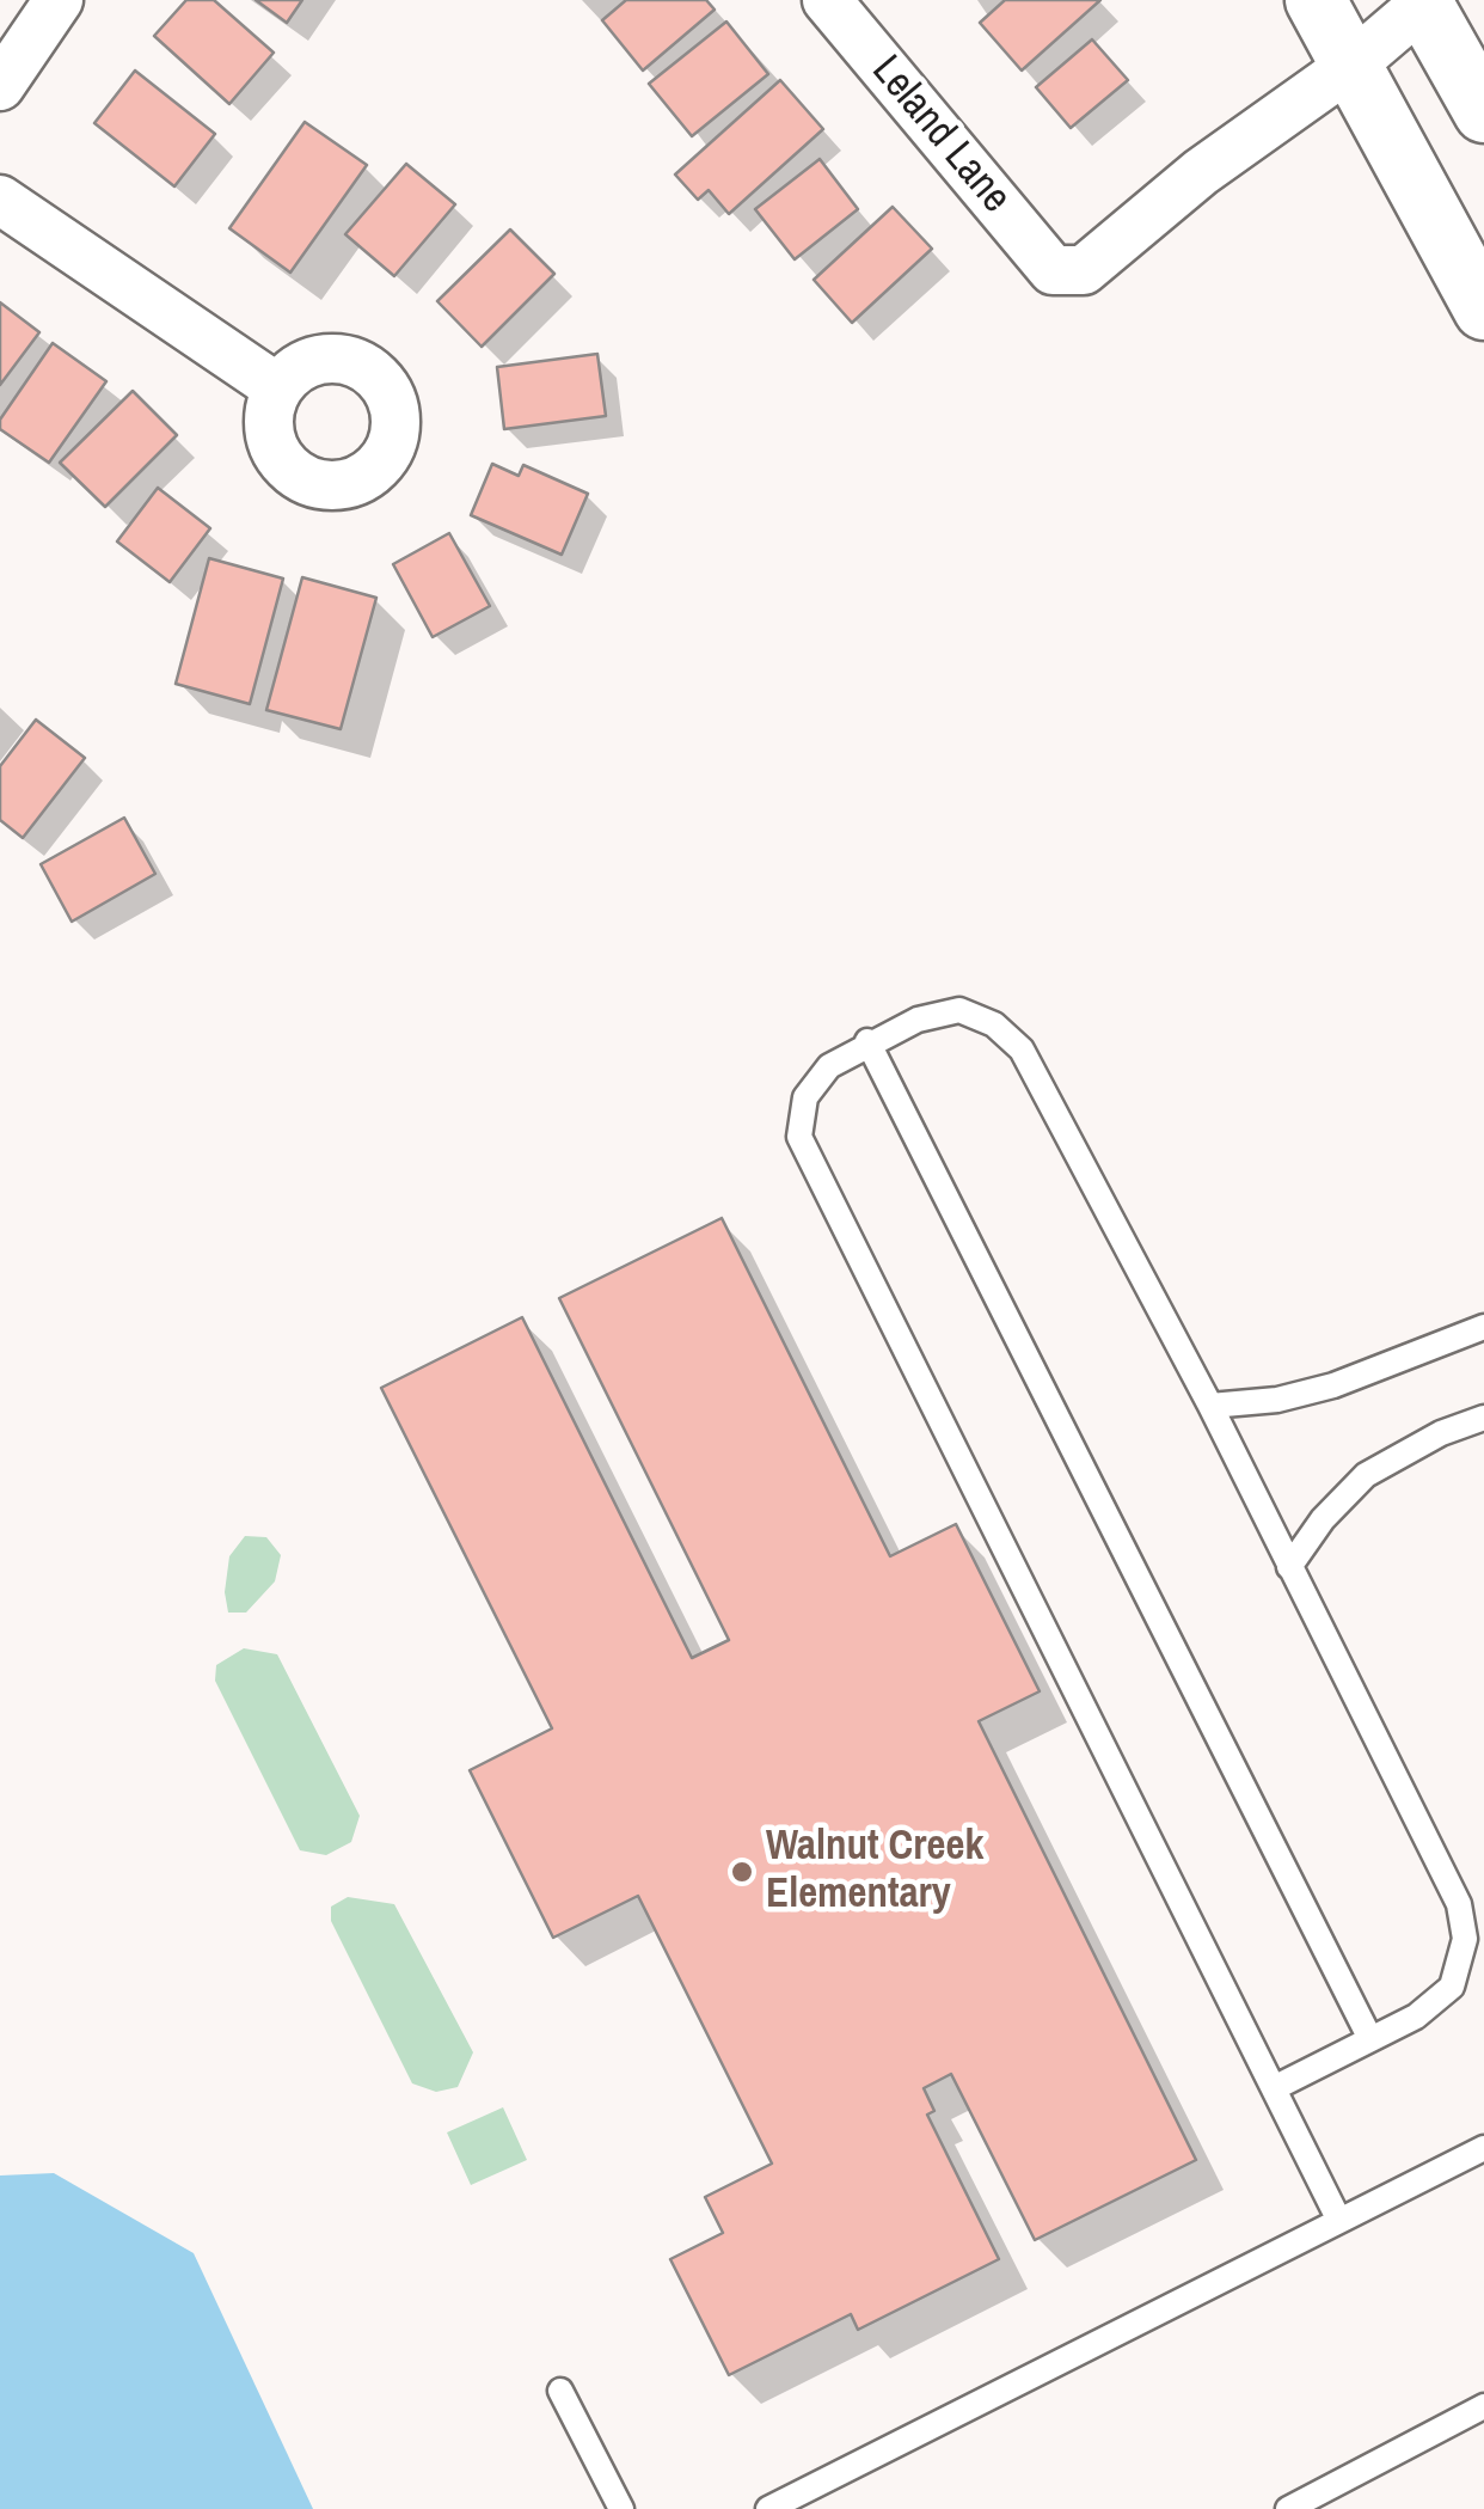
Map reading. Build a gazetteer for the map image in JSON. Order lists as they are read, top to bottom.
{
  "streets": {
    "street": ["Leland Lane"]
  },
  "places": ["Walnut Creek Elementary"]
}
